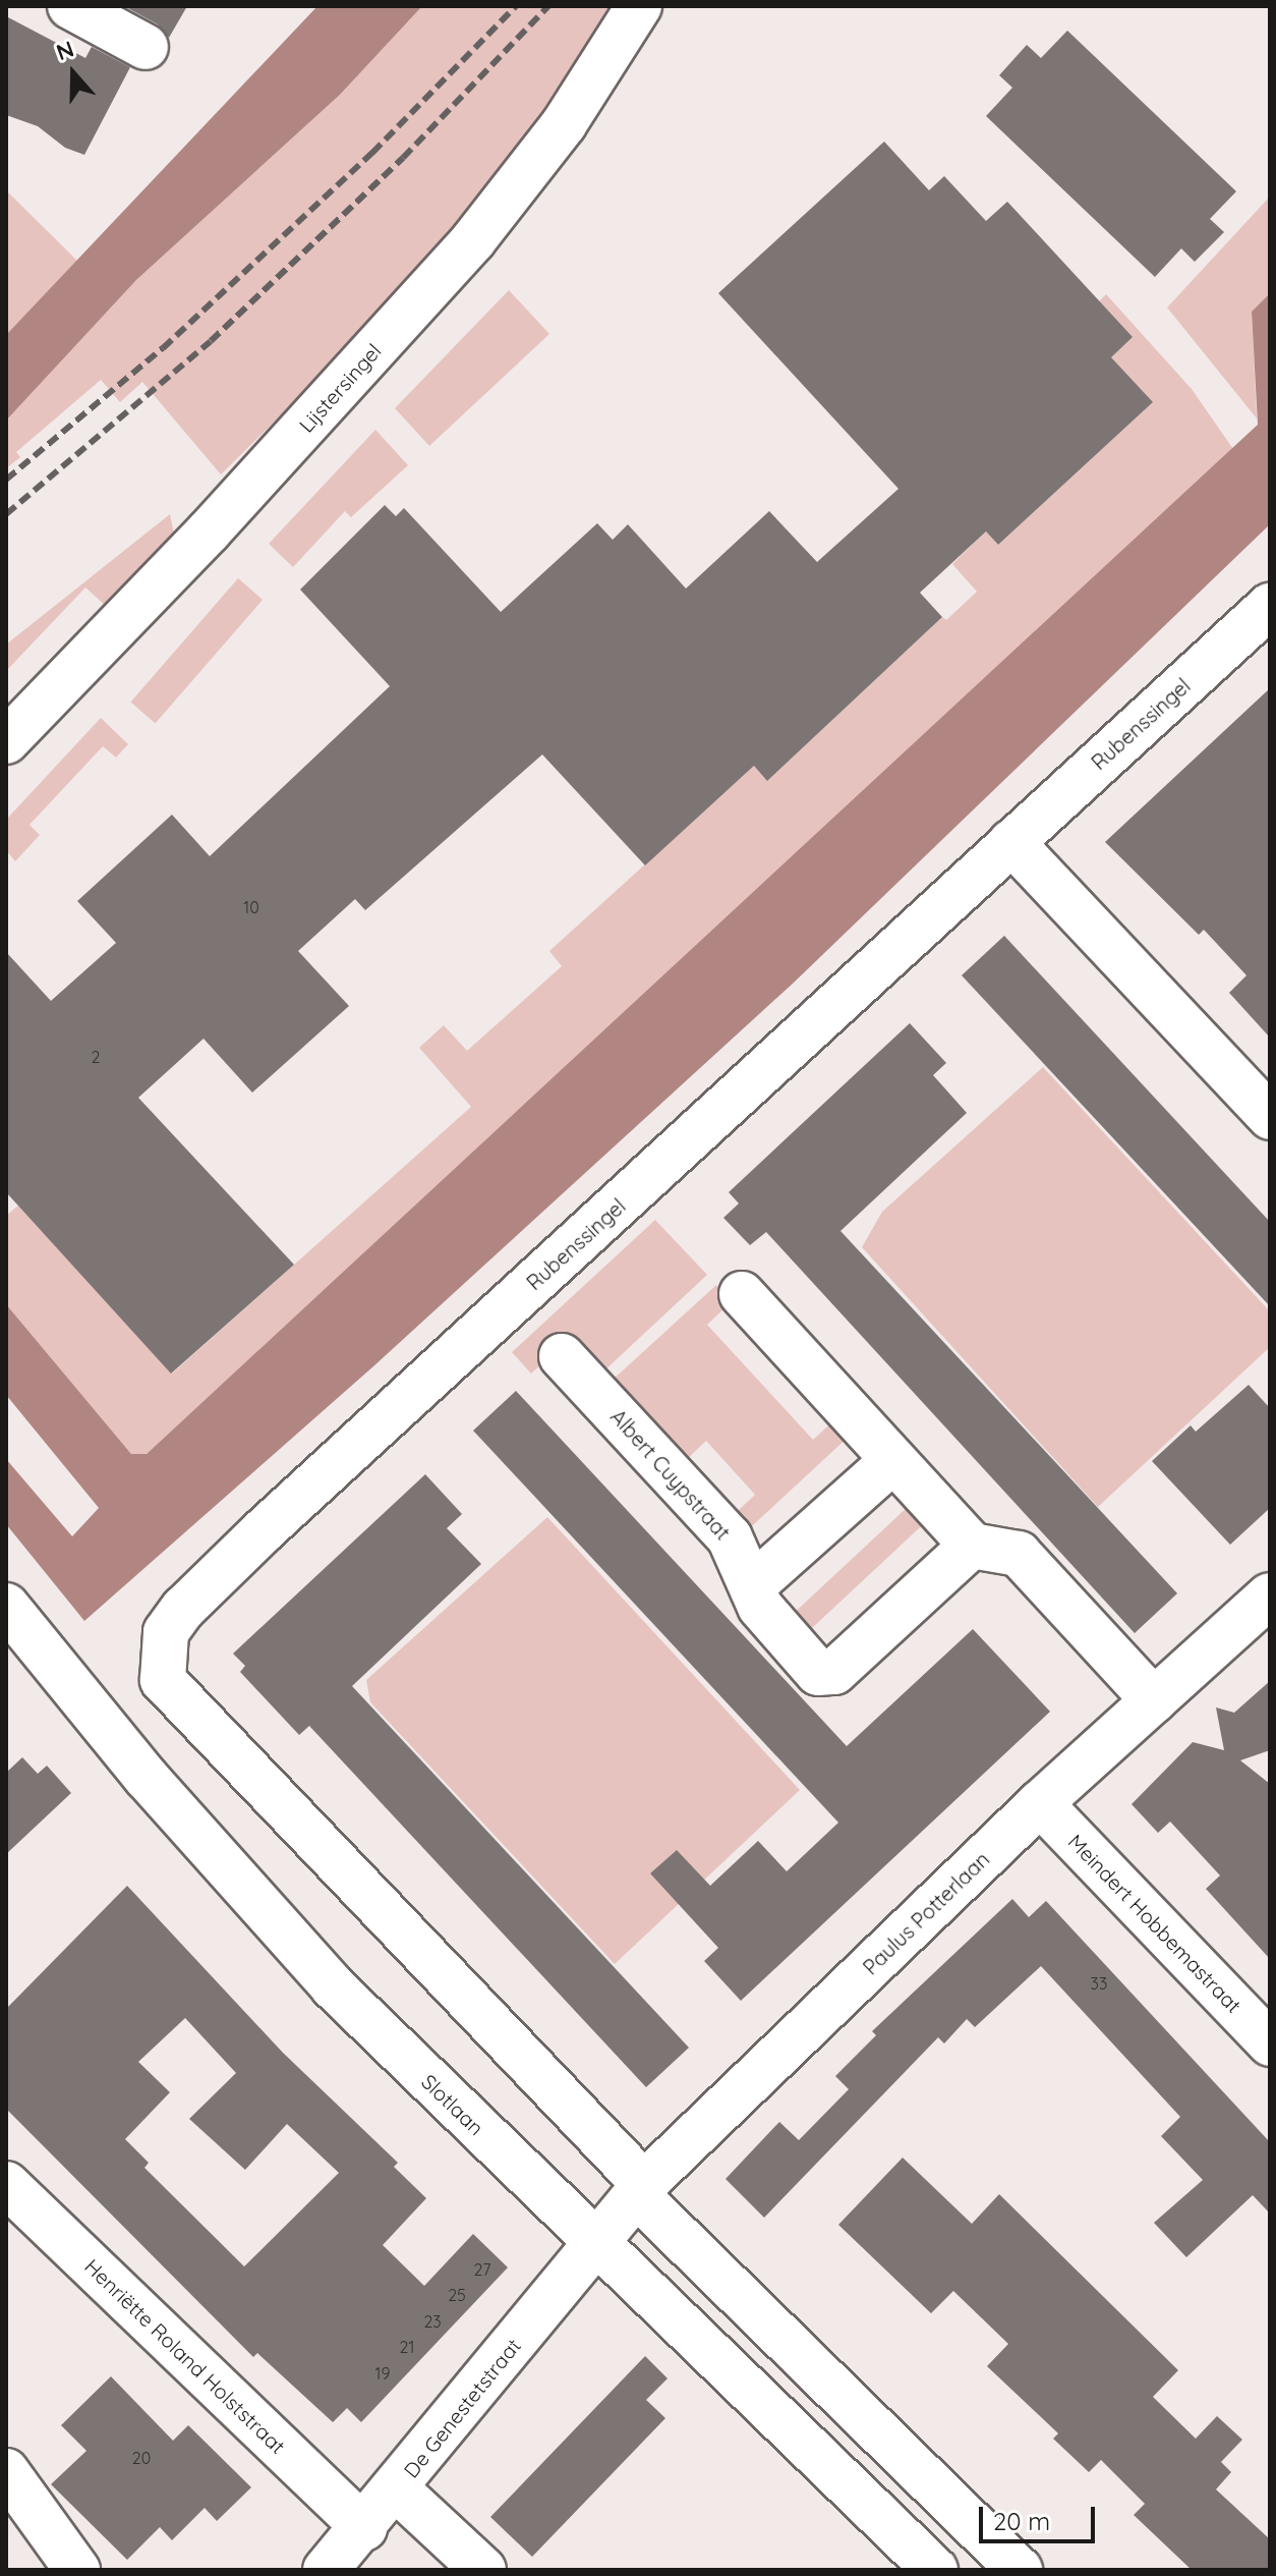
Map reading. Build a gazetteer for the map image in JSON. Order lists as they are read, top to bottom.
{
  "streets": {
    "street": [
      "Lijstersingel",
      "Rubenssingel",
      "Albert Cuypstraat",
      "Paulus Potterlaan",
      "Meindert Hobbemastraat",
      "Slotlaan",
      "Henriëtte Roland Holststraat",
      "De Genestetstraat"
    ]
  },
  "crossings": [
    ["Rubenssingel", "Paulus Potterlaan"],
    ["Paulus Potterlaan", "Meindert Hobbemastraat"],
    ["Paulus Potterlaan", "Slotlaan"],
    ["Paulus Potterlaan", "De Genestetstraat"],
    ["Slotlaan", "De Genestetstraat"],
    ["Henriëtte Roland Holststraat", "De Genestetstraat"]
  ],
  "house_numbers": [
    "10",
    "2",
    "33",
    "27",
    "25",
    "23",
    "21",
    "19",
    "20"
  ],
  "scale_bar": "20 m",
  "north": "top"
}
